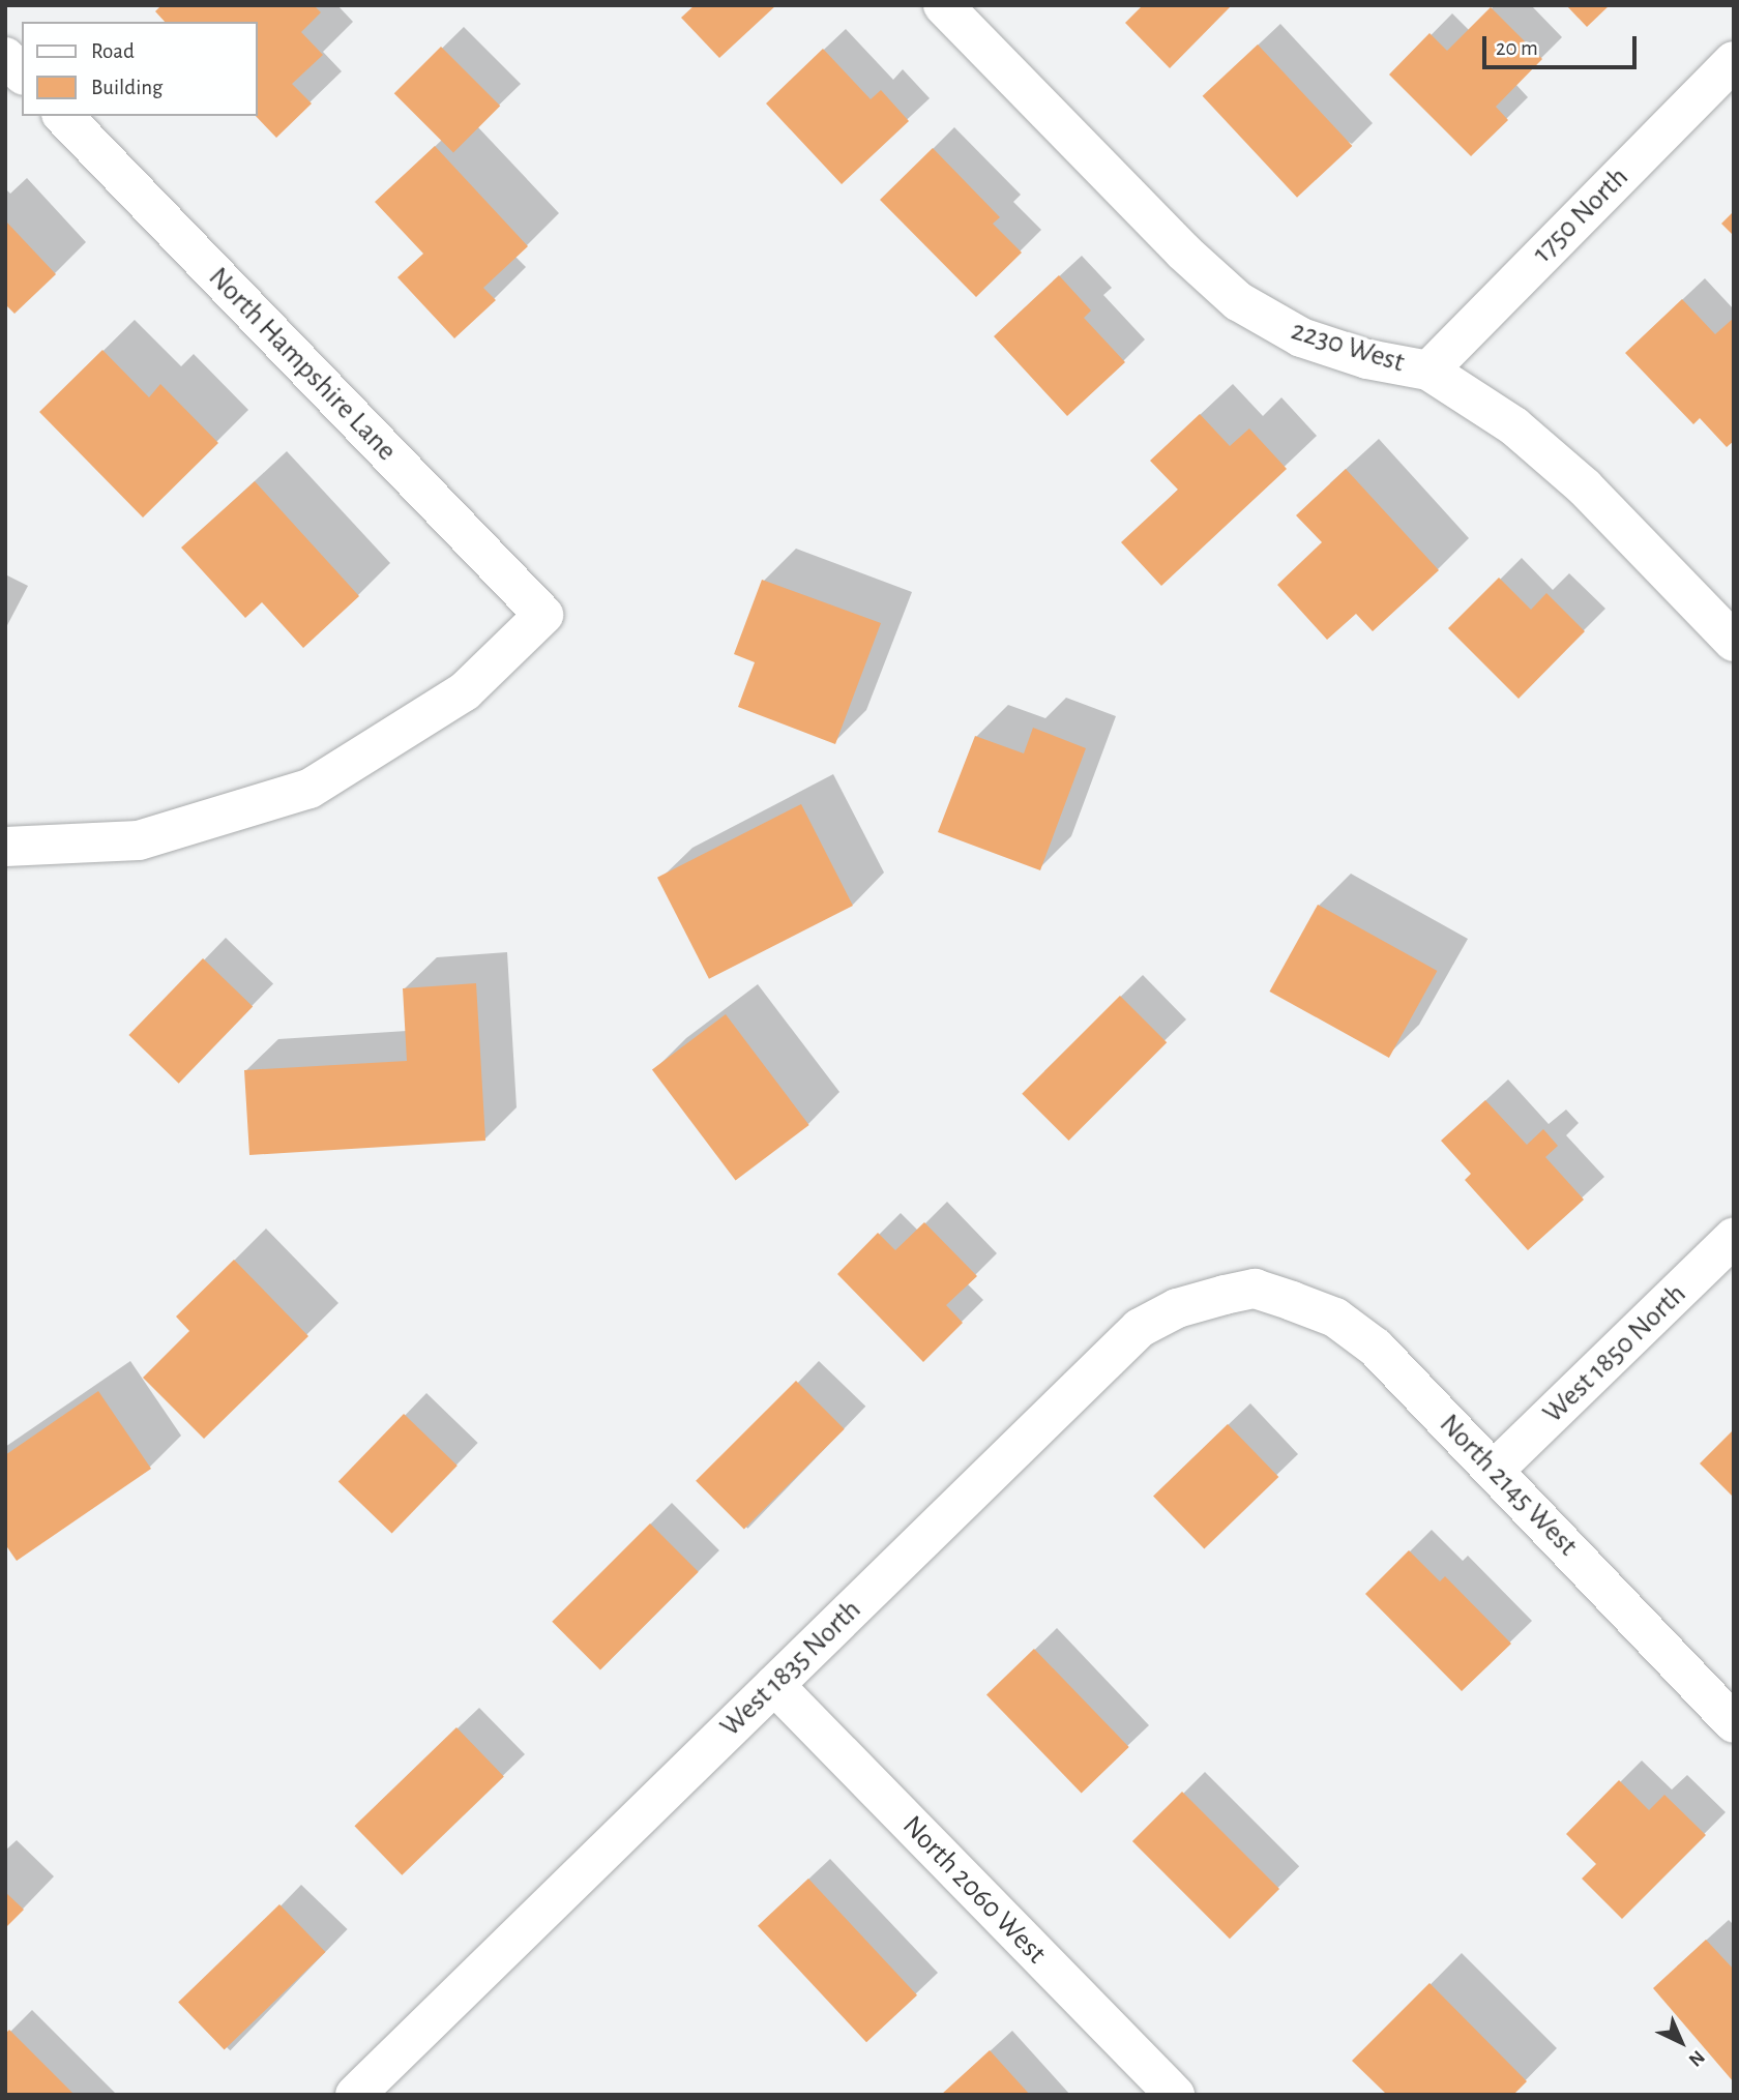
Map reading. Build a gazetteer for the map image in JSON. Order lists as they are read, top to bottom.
{
  "streets": {
    "street": [
      "1750 North",
      "2230 West",
      "North Hampshire Lane",
      "West 1850 North",
      "North 2145 West",
      "West 1835 North",
      "North 2060 West"
    ]
  },
  "crossings": [
    ["1750 North", "2230 West"],
    ["West 1850 North", "North 2145 West"],
    ["North 2145 West", "West 1835 North"],
    ["West 1835 North", "North 2060 West"]
  ],
  "legend": ["Road", "Building"],
  "scale_bar": "20 m",
  "north": "bottom right"
}
